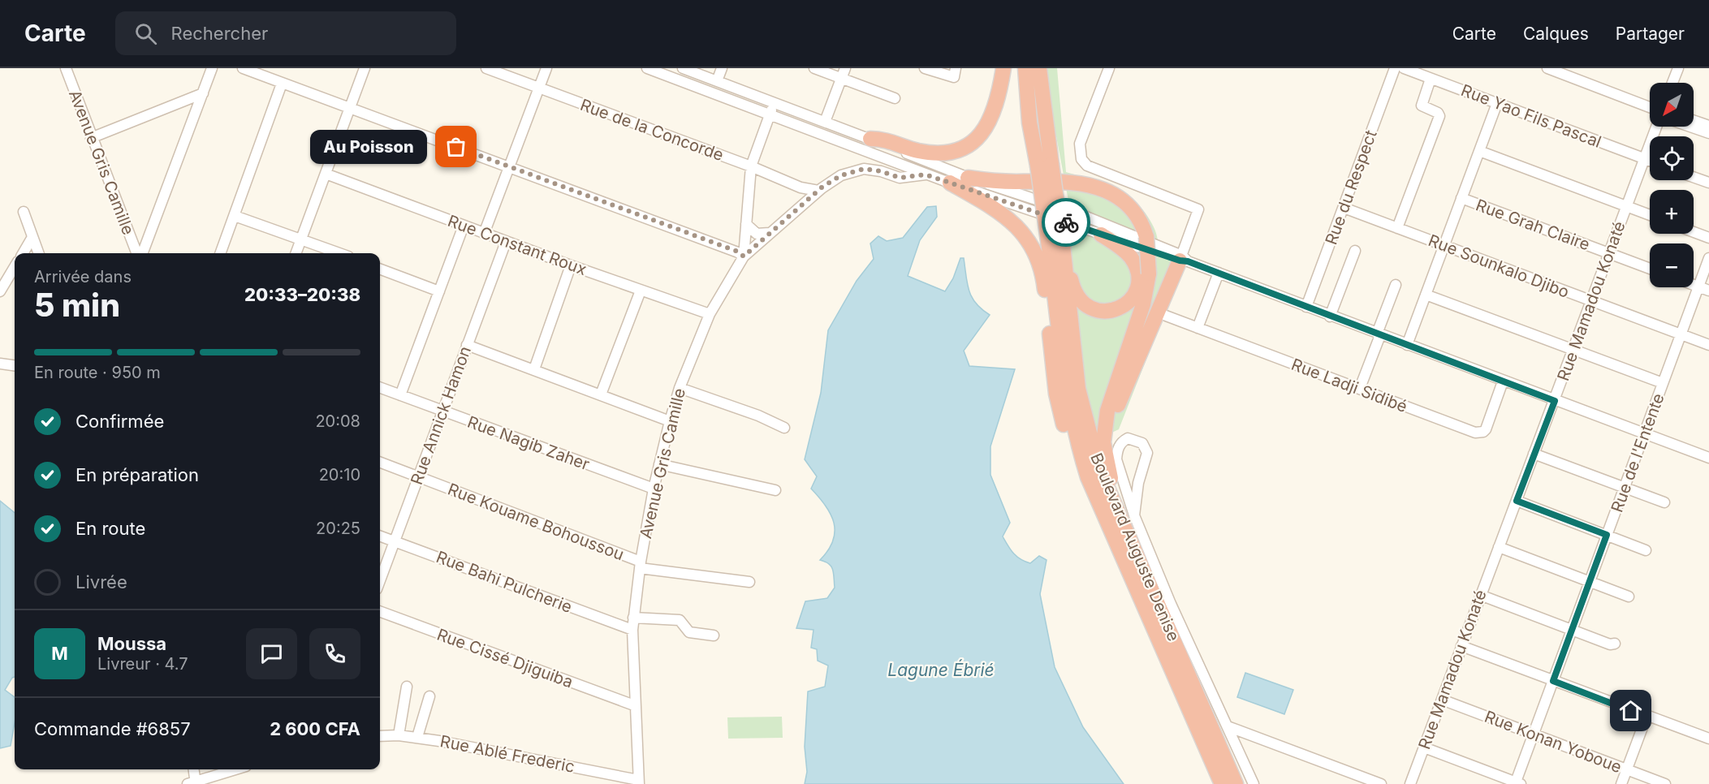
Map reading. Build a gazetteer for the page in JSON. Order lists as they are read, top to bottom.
{
  "streets": {
    "highway": ["Boulevard Auguste Denise"],
    "street": [
      "Rue Yao Fils Pascal",
      "Rue de la Concorde",
      "Avenue Gris Camille",
      "Rue du Respect",
      "Rue Grah Claire",
      "Rue Constant Roux",
      "Rue Sounkalo Djibo",
      "Rue Mamadou Konaté",
      "Rue Ladji Sidibé",
      "Rue Annick Hamon",
      "Rue Nagib Zaher",
      "Rue de l'Entente",
      "Rue Kouame Bohoussou",
      "Rue Bahi Pulcherie",
      "Rue Cissé Djiguiba",
      "Rue Konan Yoboue",
      "Rue Ablé Frederic"
    ]
  },
  "crossings": [
    ["Rue Yao Fils Pascal", "Rue Mamadou Konaté"],
    ["Rue de la Concorde", "Avenue Gris Camille"],
    ["Avenue Gris Camille", "Rue Constant Roux"],
    ["Avenue Gris Camille", "Rue Nagib Zaher"],
    ["Avenue Gris Camille", "Rue Kouame Bohoussou"],
    ["Avenue Gris Camille", "Rue Bahi Pulcherie"],
    ["Avenue Gris Camille", "Rue Cissé Djiguiba"],
    ["Avenue Gris Camille", "Rue Ablé Frederic"],
    ["Rue du Respect", "Rue Sounkalo Djibo"],
    ["Rue Grah Claire", "Rue Mamadou Konaté"],
    ["Rue Constant Roux", "Rue Annick Hamon"],
    ["Rue Sounkalo Djibo", "Rue Mamadou Konaté"],
    ["Rue Sounkalo Djibo", "Rue de l'Entente"],
    ["Rue Mamadou Konaté", "Rue Konan Yoboue"],
    ["Rue Annick Hamon", "Rue Nagib Zaher"],
    ["Rue Annick Hamon", "Rue Kouame Bohoussou"],
    ["Rue Annick Hamon", "Rue Bahi Pulcherie"],
    ["Rue de l'Entente", "Rue Konan Yoboue"]
  ],
  "water": ["Lagune Ébrié"],
  "places": ["Au Poisson"],
  "north": "bottom left",
  "page": {
    "header": "Carte",
    "search": "Rechercher",
    "nav": ["Carte", "Calques", "Partager"],
    "map_buttons": ["+", "−"],
    "bubble": "Au Poisson",
    "heading": ["5 min", "Arrivée dans", "20:33–20:38"],
    "panel": [
      "Moussa",
      "Livreur · 4.7",
      "Commande #6857",
      "2 600 CFA"
    ],
    "bar": "En route · 950 m",
    "list": [
      ["Confirmée", "20:08"],
      ["En préparation", "20:10"],
      ["En route", "20:25"],
      "Livrée"
    ],
    "round": "M"
  }
}
